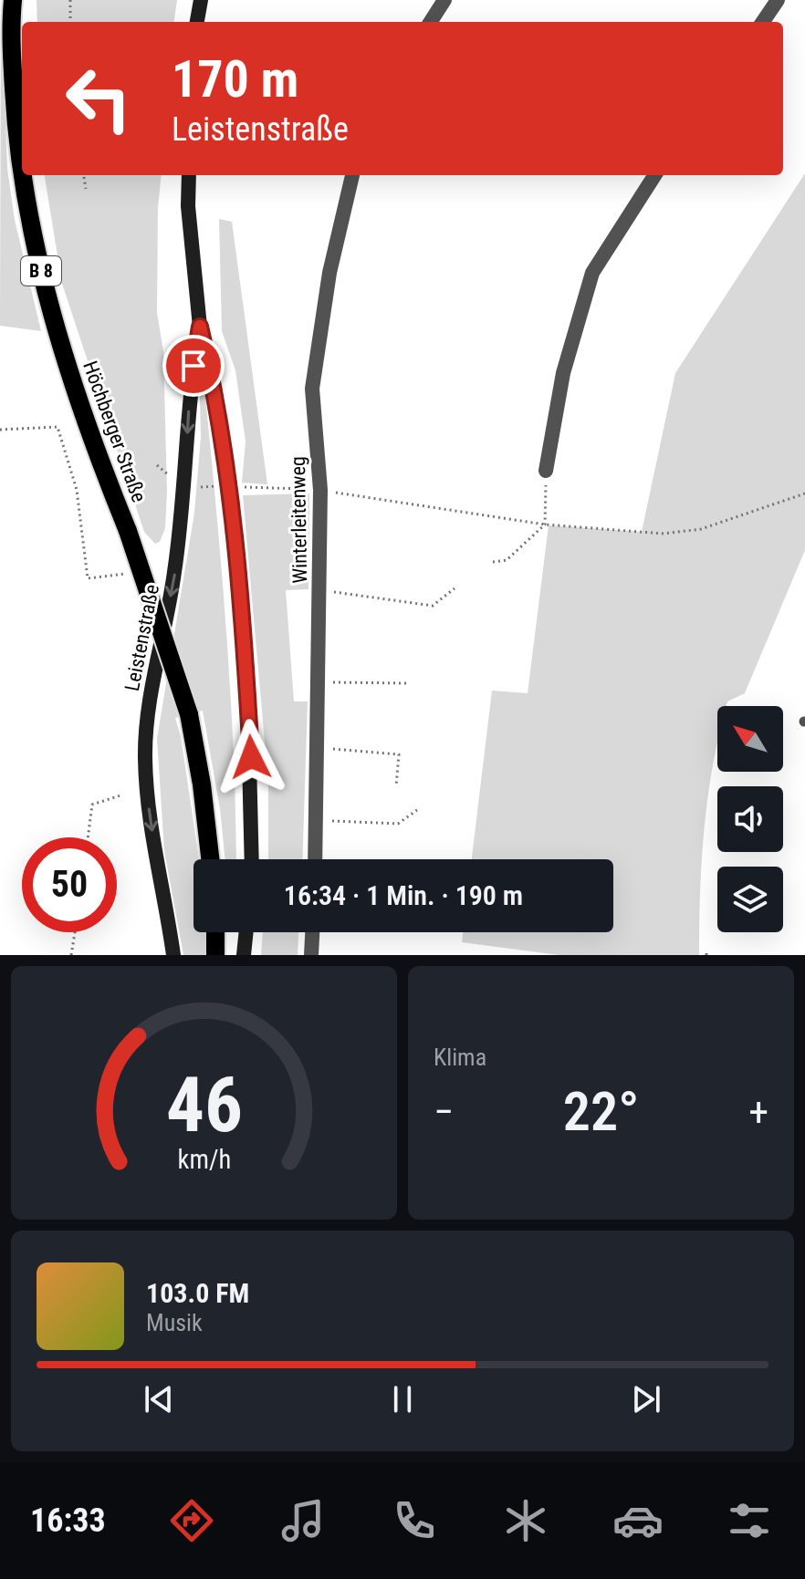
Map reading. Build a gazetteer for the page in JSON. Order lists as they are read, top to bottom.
{
  "streets": {
    "main road": ["B 8", "Höchberger Straße", "Leistenstraße"],
    "street": ["Winterleitenweg"]
  },
  "north": "top left",
  "page": {
    "turn": ["170 m", "Leistenstraße"],
    "limit": "50",
    "trip": "16:34 · 1 Min. · 190 m",
    "tile": "Klima",
    "heat": ["−", "22°", "+"],
    "song": ["103.0 FM", "Musik"],
    "tabs": "16:33",
    "gauge": ["46", "km/h"]
  }
}
